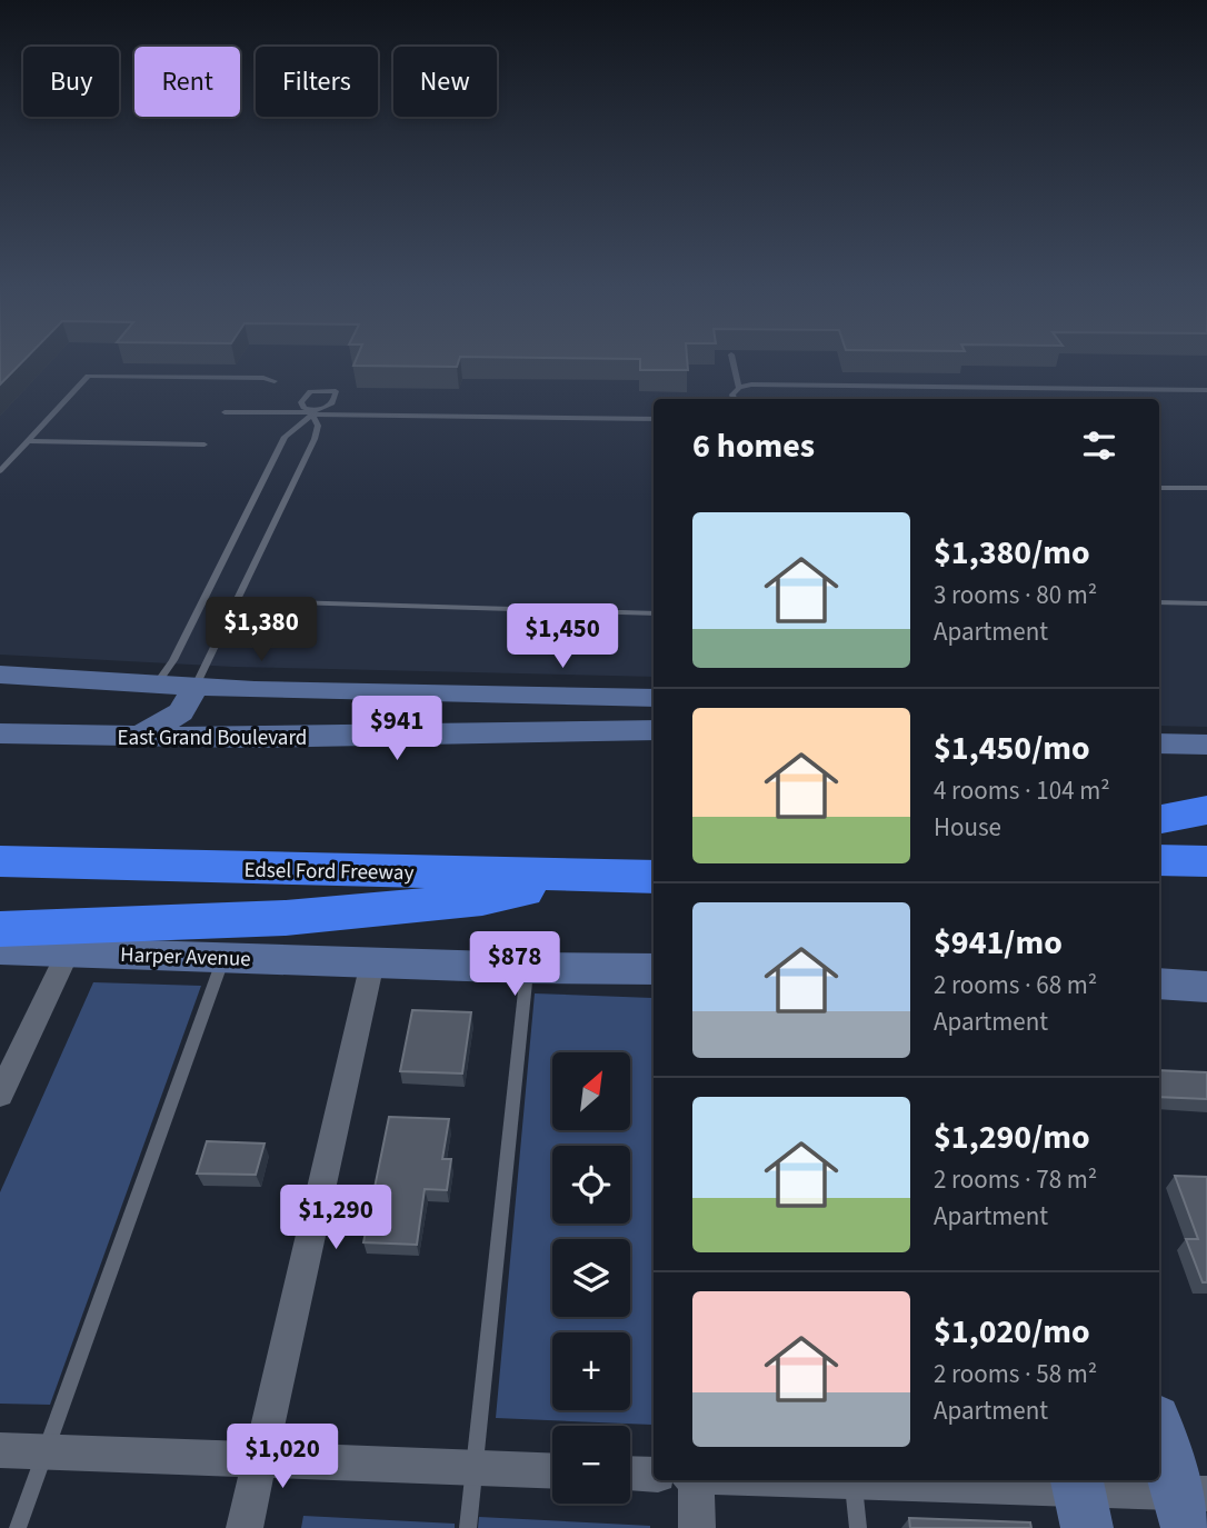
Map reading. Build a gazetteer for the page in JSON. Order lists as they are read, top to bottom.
{
  "streets": {
    "highway": ["Edsel Ford Freeway"],
    "main road": ["East Grand Boulevard", "Harper Avenue"]
  },
  "north": "top right",
  "page": {
    "chip": [
      "Buy",
      "Rent",
      "Filters",
      "New"
    ],
    "heading": "6 homes",
    "list": [
      {
        "name": "$1,380/mo",
        "note": "3 rooms · 80 m² · Apartment"
      },
      {
        "name": "$1,450/mo",
        "note": "4 rooms · 104 m² · House"
      },
      {
        "name": "$941/mo",
        "note": "2 rooms · 68 m² · Apartment"
      },
      {
        "name": "$1,290/mo",
        "note": "2 rooms · 78 m² · Apartment"
      },
      {
        "name": "$1,020/mo",
        "note": "2 rooms · 58 m² · Apartment"
      }
    ],
    "price": [
      "$1,380",
      "$1,450",
      "$941",
      "$878",
      "$1,290",
      "$1,020"
    ],
    "map_buttons": ["+", "−"]
  }
}
